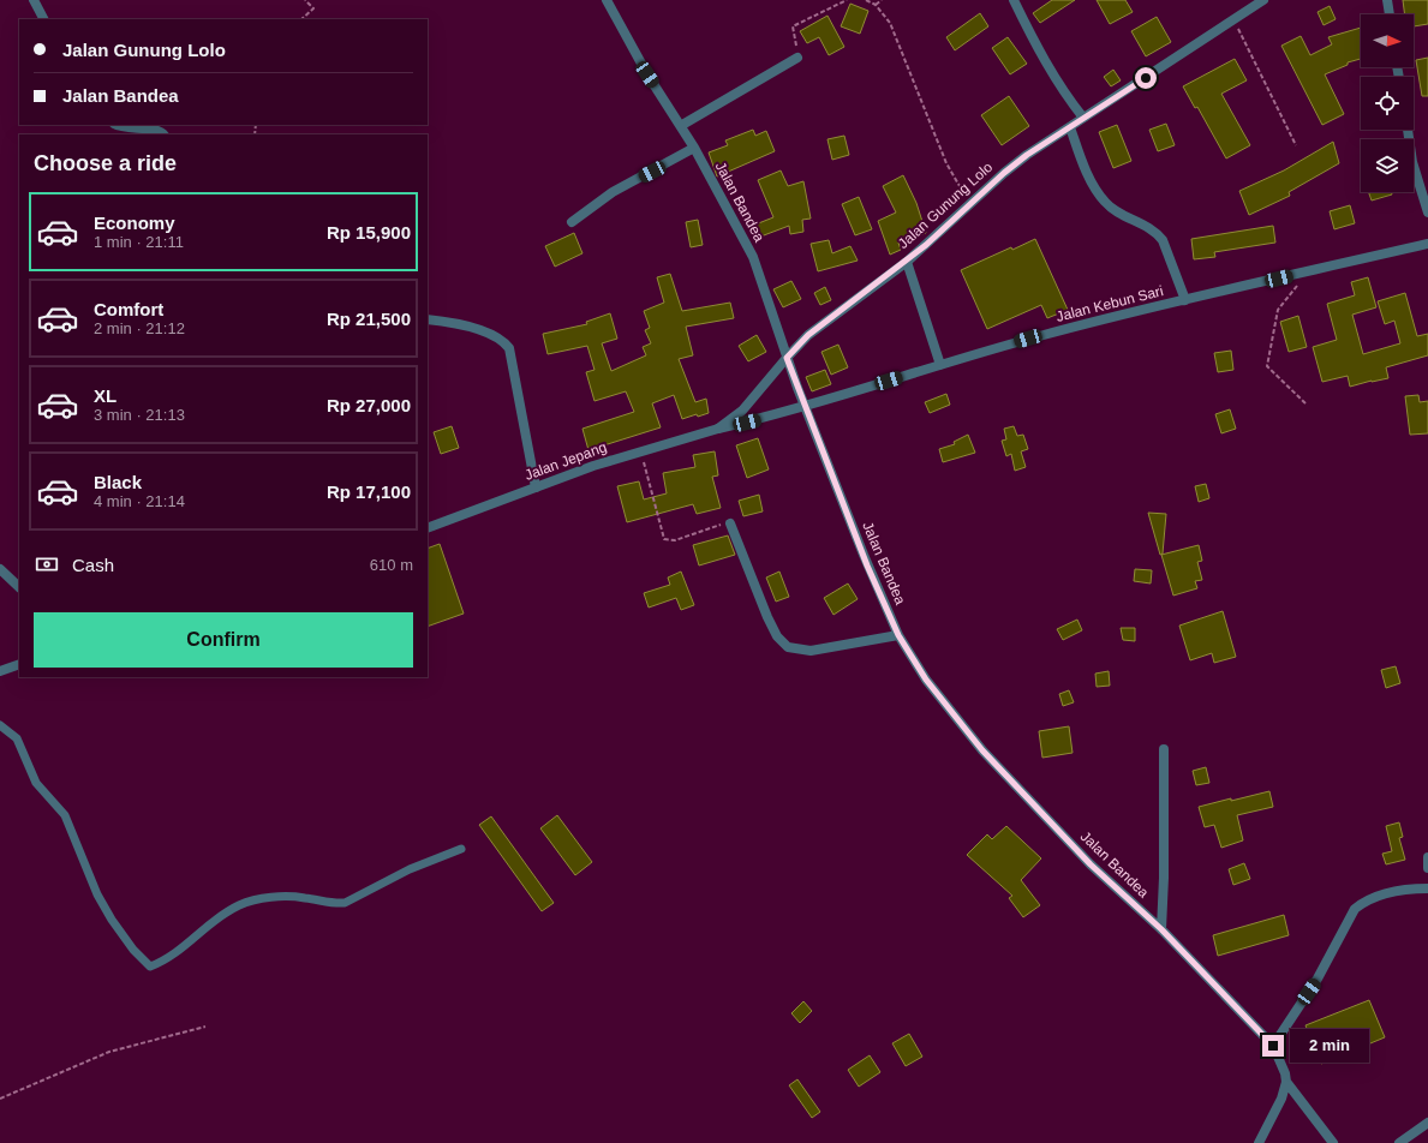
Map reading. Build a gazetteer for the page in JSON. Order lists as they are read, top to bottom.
{
  "streets": {
    "street": [
      "Jalan Bandea",
      "Jalan Gunung Lolo",
      "Jalan Kebun Sari",
      "Jalan Jepang"
    ]
  },
  "crossings": [
    ["Jalan Bandea", "Jalan Gunung Lolo"],
    ["Jalan Bandea", "Jalan Kebun Sari"],
    ["Jalan Gunung Lolo", "Jalan Kebun Sari"],
    ["Jalan Gunung Lolo", "Jalan Jepang"],
    ["Jalan Kebun Sari", "Jalan Jepang"]
  ],
  "north": "right",
  "page": {
    "banner": ["Jalan Gunung Lolo", "Jalan Bandea"],
    "heading": "Choose a ride",
    "list": [
      {
        "name": "Economy",
        "note": "1 min · 21:11",
        "value": "Rp 15,900"
      },
      {
        "name": "Comfort",
        "note": "2 min · 21:12",
        "value": "Rp 21,500"
      },
      {
        "name": "XL",
        "note": "3 min · 21:13",
        "value": "Rp 27,000"
      },
      {
        "name": "Black",
        "note": "4 min · 21:14",
        "value": "Rp 17,100"
      }
    ],
    "pay": ["Cash", "610 m"],
    "buttons": "Confirm",
    "bubble": "2 min"
  }
}
